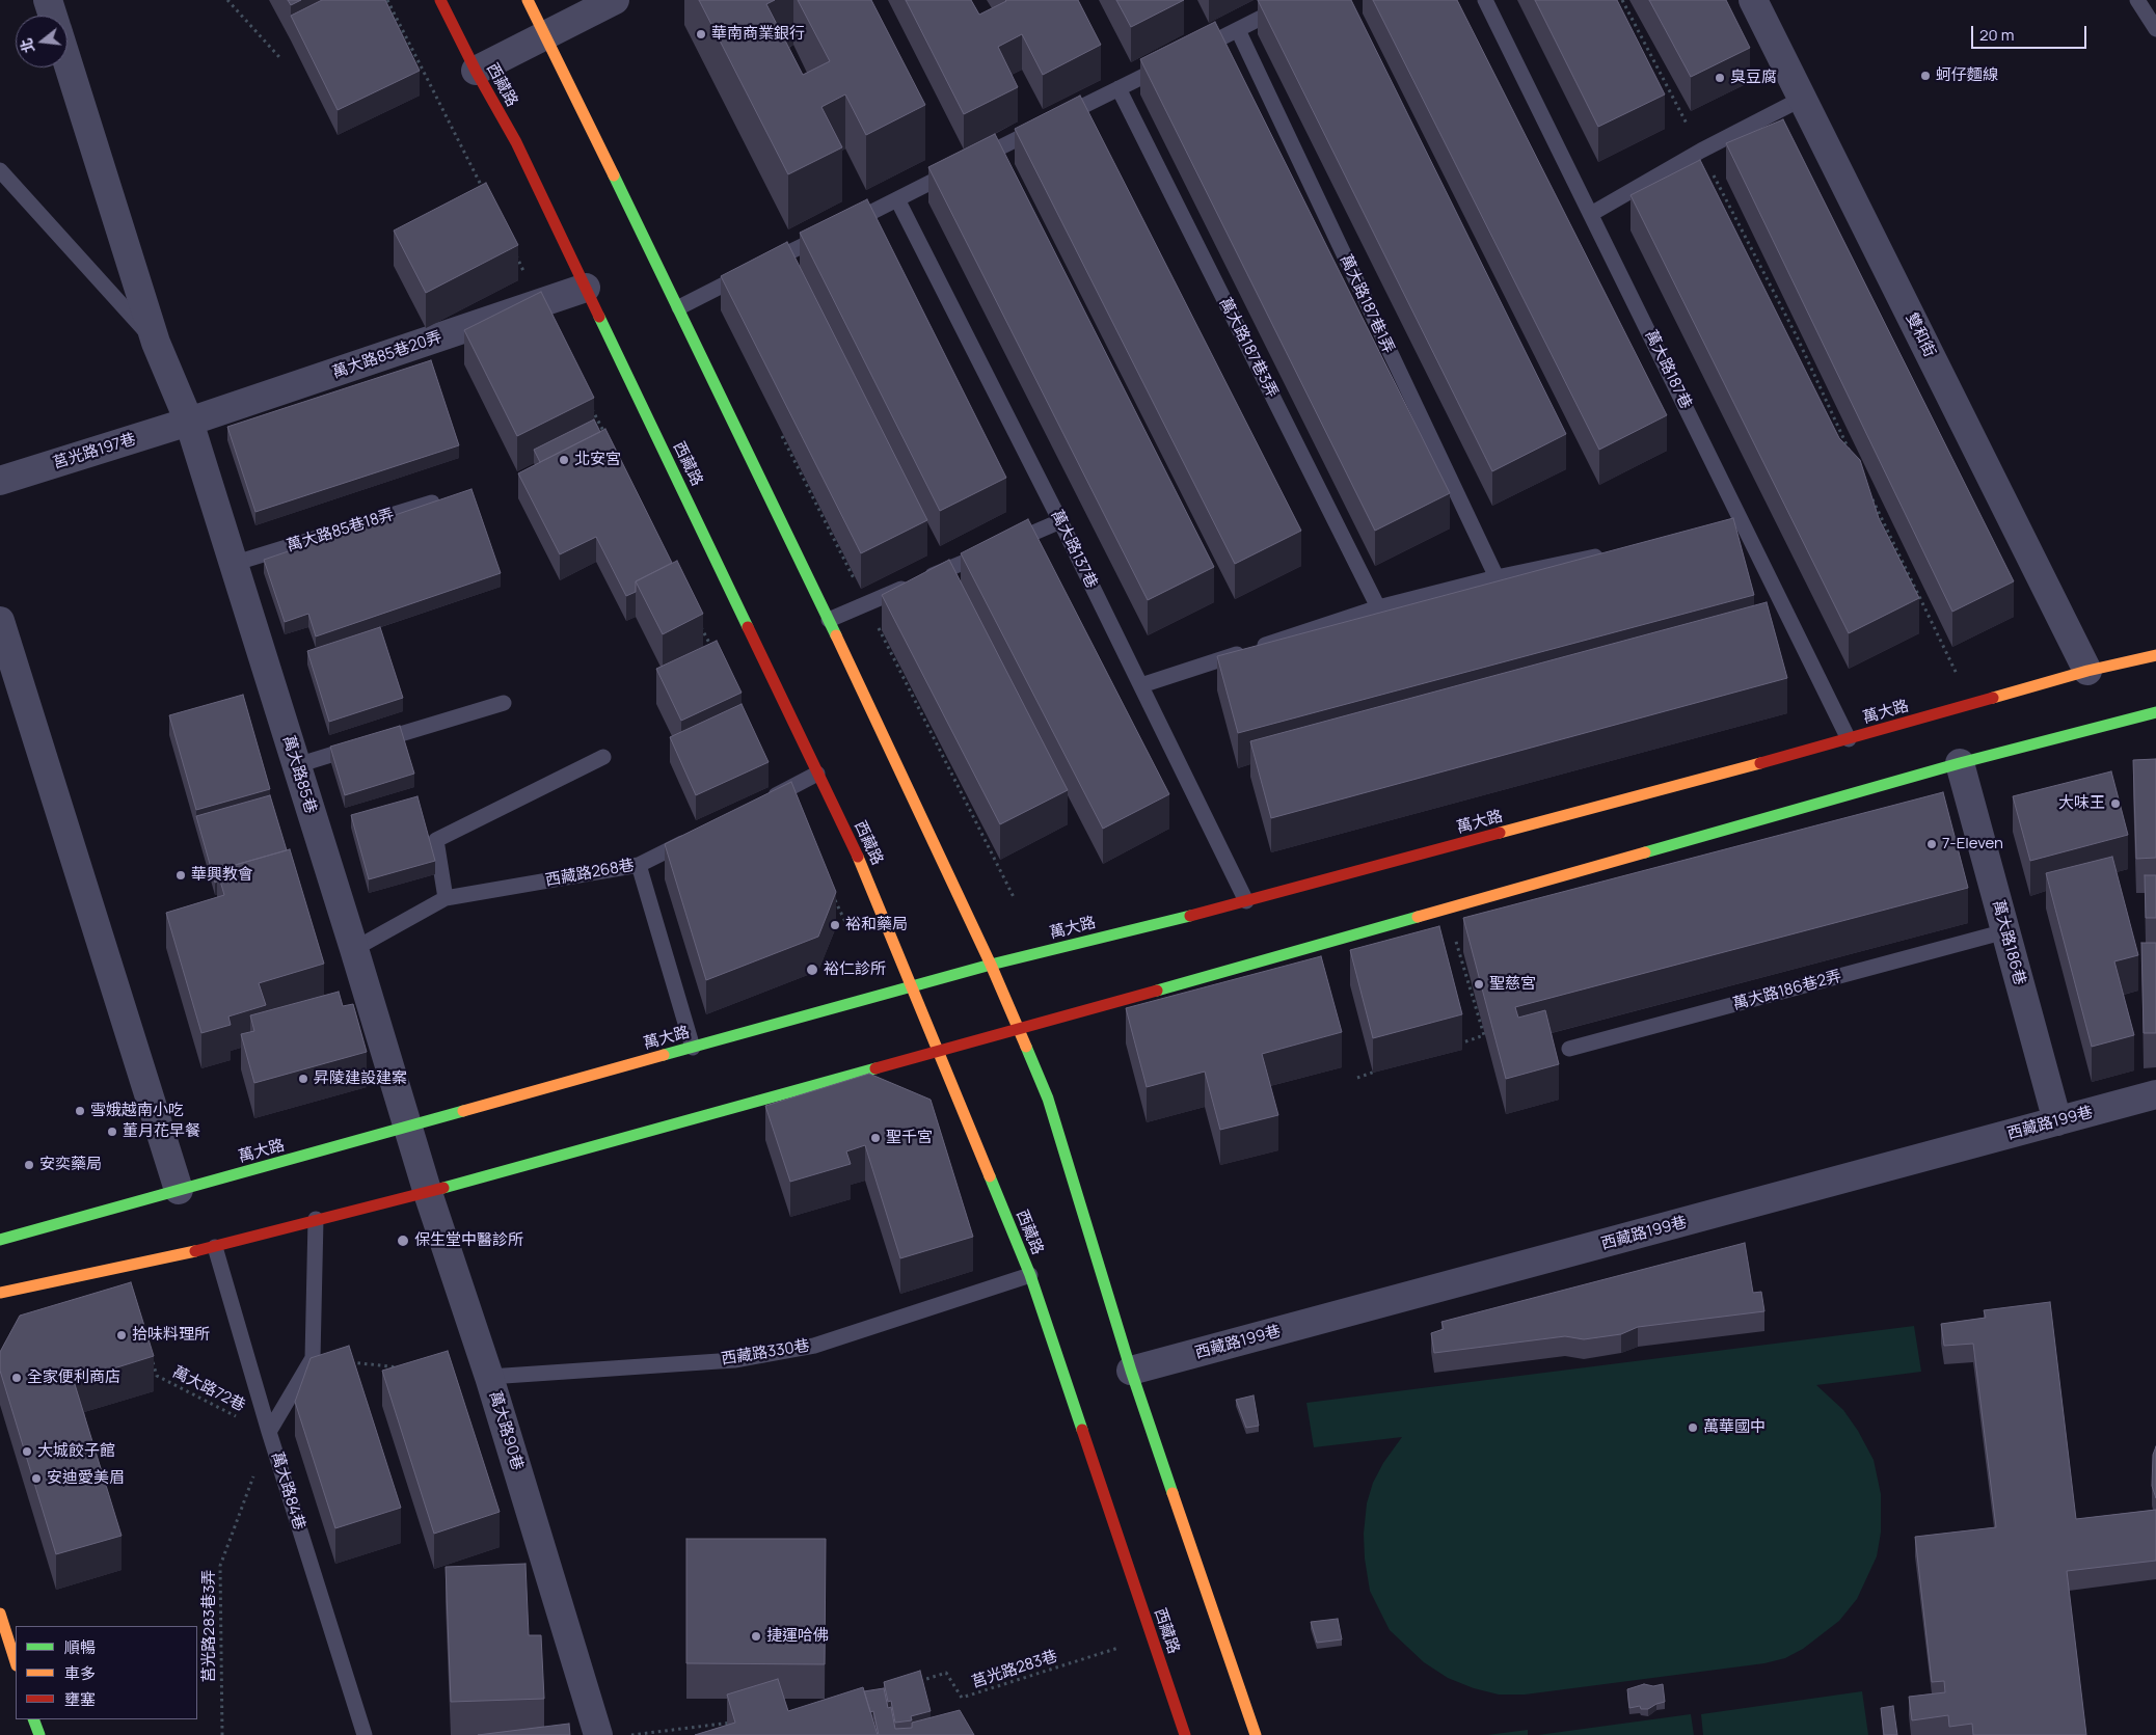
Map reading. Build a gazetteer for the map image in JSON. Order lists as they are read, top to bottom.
{
  "streets": {
    "main road": ["西藏路", "萬大路"],
    "street": [
      "雙和街",
      "萬大路85巷20弄",
      "莒光路197巷",
      "萬大路85巷",
      "萬大路186巷",
      "西藏路199巷",
      "萬大路90巷"
    ],
    "lane": [
      "萬大路187巷1弄",
      "萬大路187巷3弄",
      "萬大路187巷",
      "萬大路85巷18弄",
      "萬大路137巷",
      "西藏路268巷",
      "萬大路186巷2弄",
      "西藏路330巷",
      "萬大路84巷"
    ],
    "path": ["萬大路72巷", "莒光路283巷3弄", "莒光路283巷"]
  },
  "crossings": [
    ["西藏路", "萬大路85巷20弄"],
    ["西藏路", "萬大路"],
    ["西藏路", "西藏路330巷"],
    ["西藏路", "莒光路283巷"],
    ["雙和街", "萬大路"],
    ["萬大路85巷20弄", "莒光路197巷"],
    ["萬大路85巷20弄", "萬大路85巷"],
    ["萬大路187巷", "萬大路"],
    ["莒光路197巷", "萬大路85巷"],
    ["萬大路85巷18弄", "萬大路85巷"],
    ["萬大路137巷", "萬大路"],
    ["萬大路", "萬大路85巷"],
    ["萬大路", "萬大路90巷"],
    ["萬大路85巷", "西藏路268巷"],
    ["萬大路85巷", "萬大路90巷"],
    ["萬大路186巷", "萬大路186巷2弄"],
    ["萬大路186巷", "西藏路199巷"],
    ["西藏路330巷", "萬大路90巷"],
    ["萬大路72巷", "萬大路84巷"],
    ["萬大路72巷", "莒光路283巷3弄"],
    ["萬大路84巷", "莒光路283巷3弄"]
  ],
  "places": [
    "華南商業銀行",
    "蚵仔麵線",
    "臭豆腐",
    "北安宮",
    "大味王",
    "7-Eleven",
    "華興教會",
    "裕和藥局",
    "裕仁診所",
    "聖慈宮",
    "昇陵建設建案",
    "雪娥越南小吃",
    "董月花早餐",
    "聖千宮",
    "安奕藥局",
    "保生堂中醫診所",
    "拾味料理所",
    "全家便利商店",
    "萬華國中",
    "大城餃子館",
    "安迪愛美眉",
    "捷運哈佛"
  ],
  "legend": ["順暢", "車多", "壅塞"],
  "scale_bar": "20 m",
  "north": "left"
}
